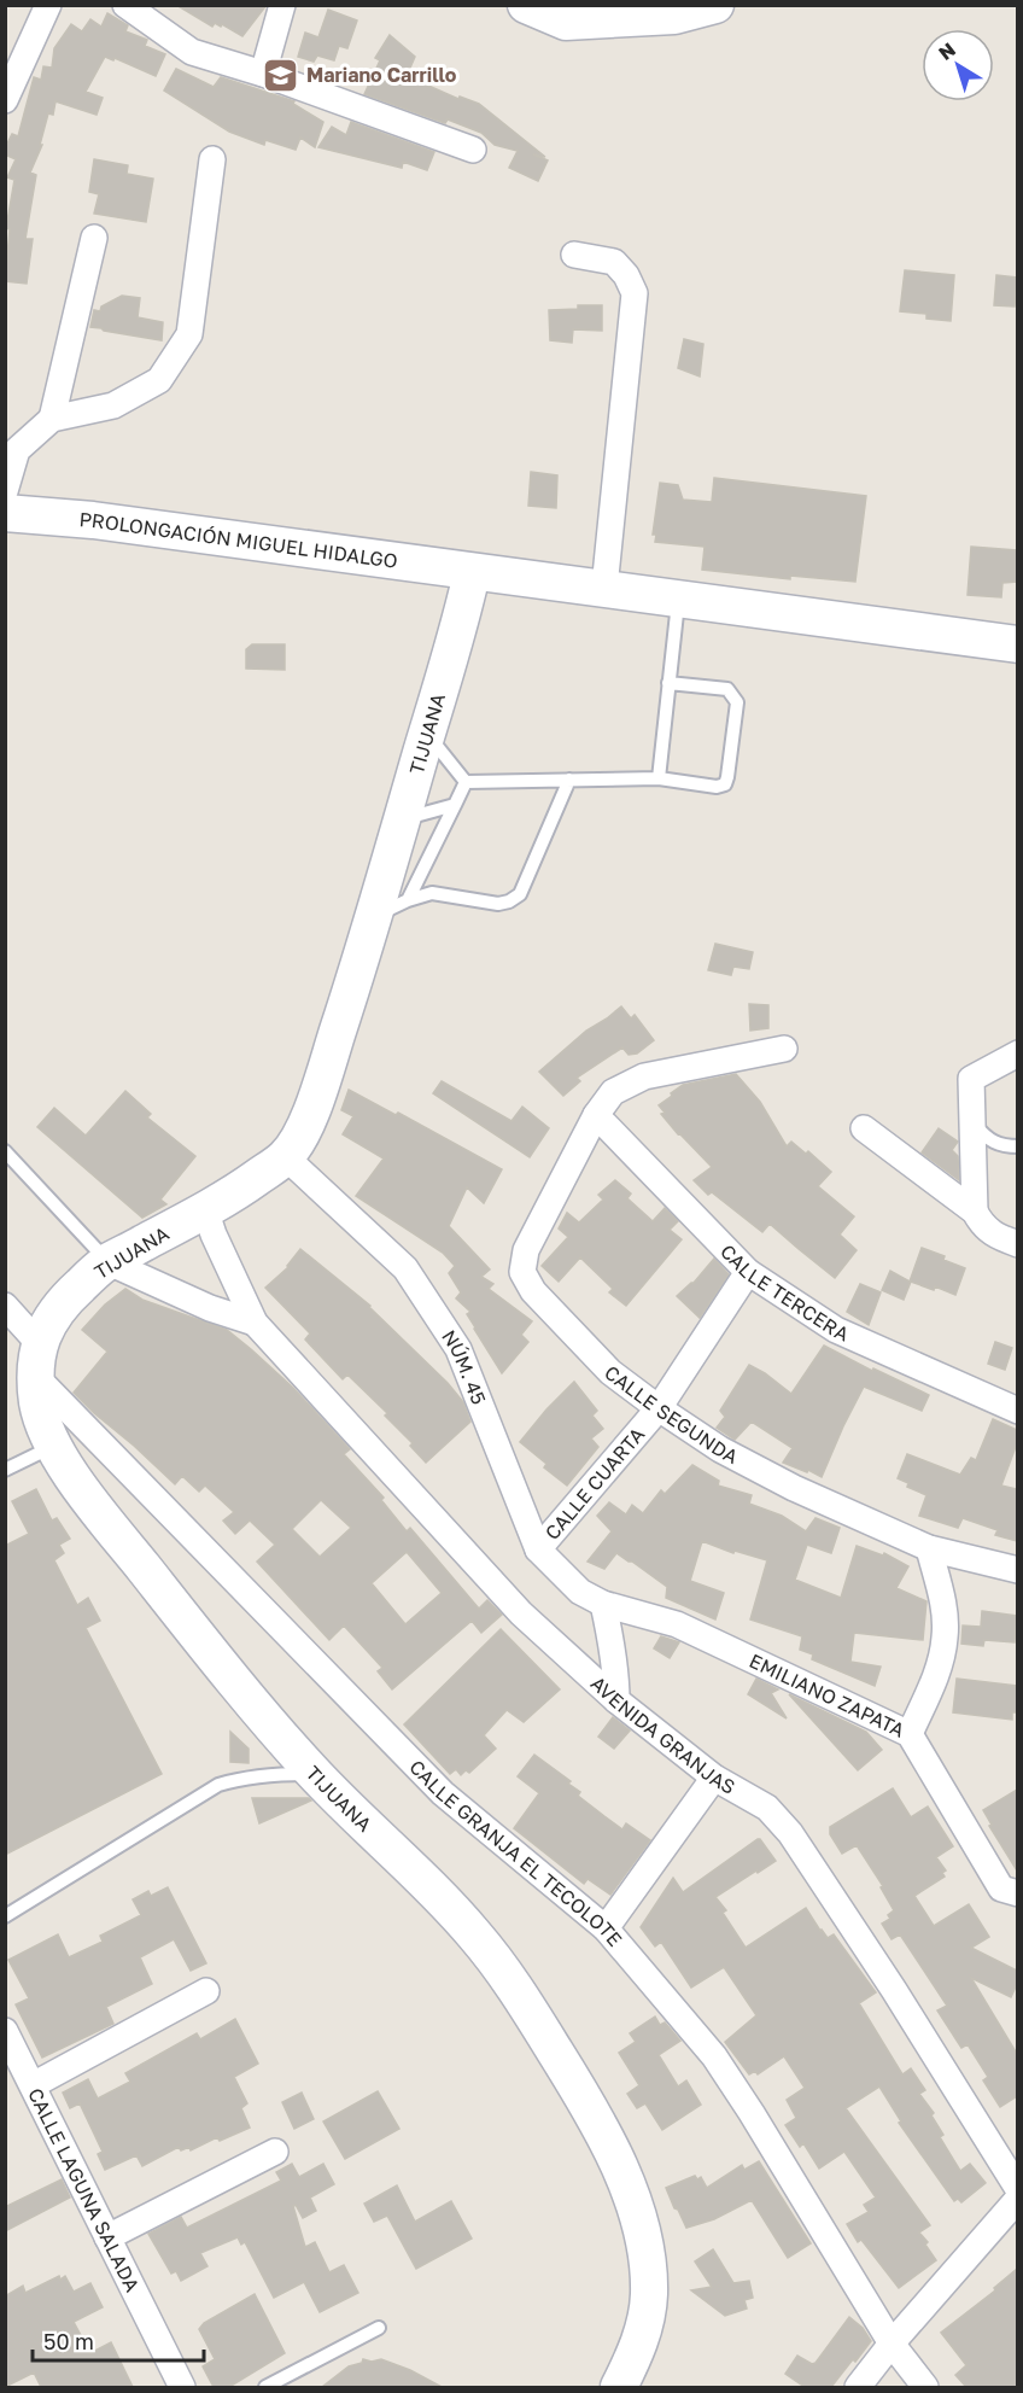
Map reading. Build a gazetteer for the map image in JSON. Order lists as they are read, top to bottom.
{
  "streets": {
    "street": [
      "PROLONGACIÓN MIGUEL HIDALGO",
      "TIJUANA",
      "CALLE TERCERA",
      "NÚM. 45",
      "CALLE SEGUNDA",
      "CALLE CUARTA",
      "EMILIANO ZAPATA",
      "AVENIDA GRANJAS",
      "CALLE GRANJA EL TECOLOTE",
      "CALLE LAGUNA SALADA"
    ]
  },
  "crossings": [
    ["PROLONGACIÓN MIGUEL HIDALGO", "TIJUANA"],
    ["TIJUANA", "NÚM. 45"],
    ["TIJUANA", "AVENIDA GRANJAS"],
    ["TIJUANA", "CALLE GRANJA EL TECOLOTE"],
    ["CALLE TERCERA", "CALLE SEGUNDA"],
    ["CALLE TERCERA", "CALLE CUARTA"],
    ["NÚM. 45", "CALLE CUARTA"],
    ["NÚM. 45", "EMILIANO ZAPATA"],
    ["CALLE SEGUNDA", "CALLE CUARTA"]
  ],
  "places": {
    "school or university": ["Mariano Carrillo"]
  },
  "scale_bar": "50 m",
  "north": "top left"
}
